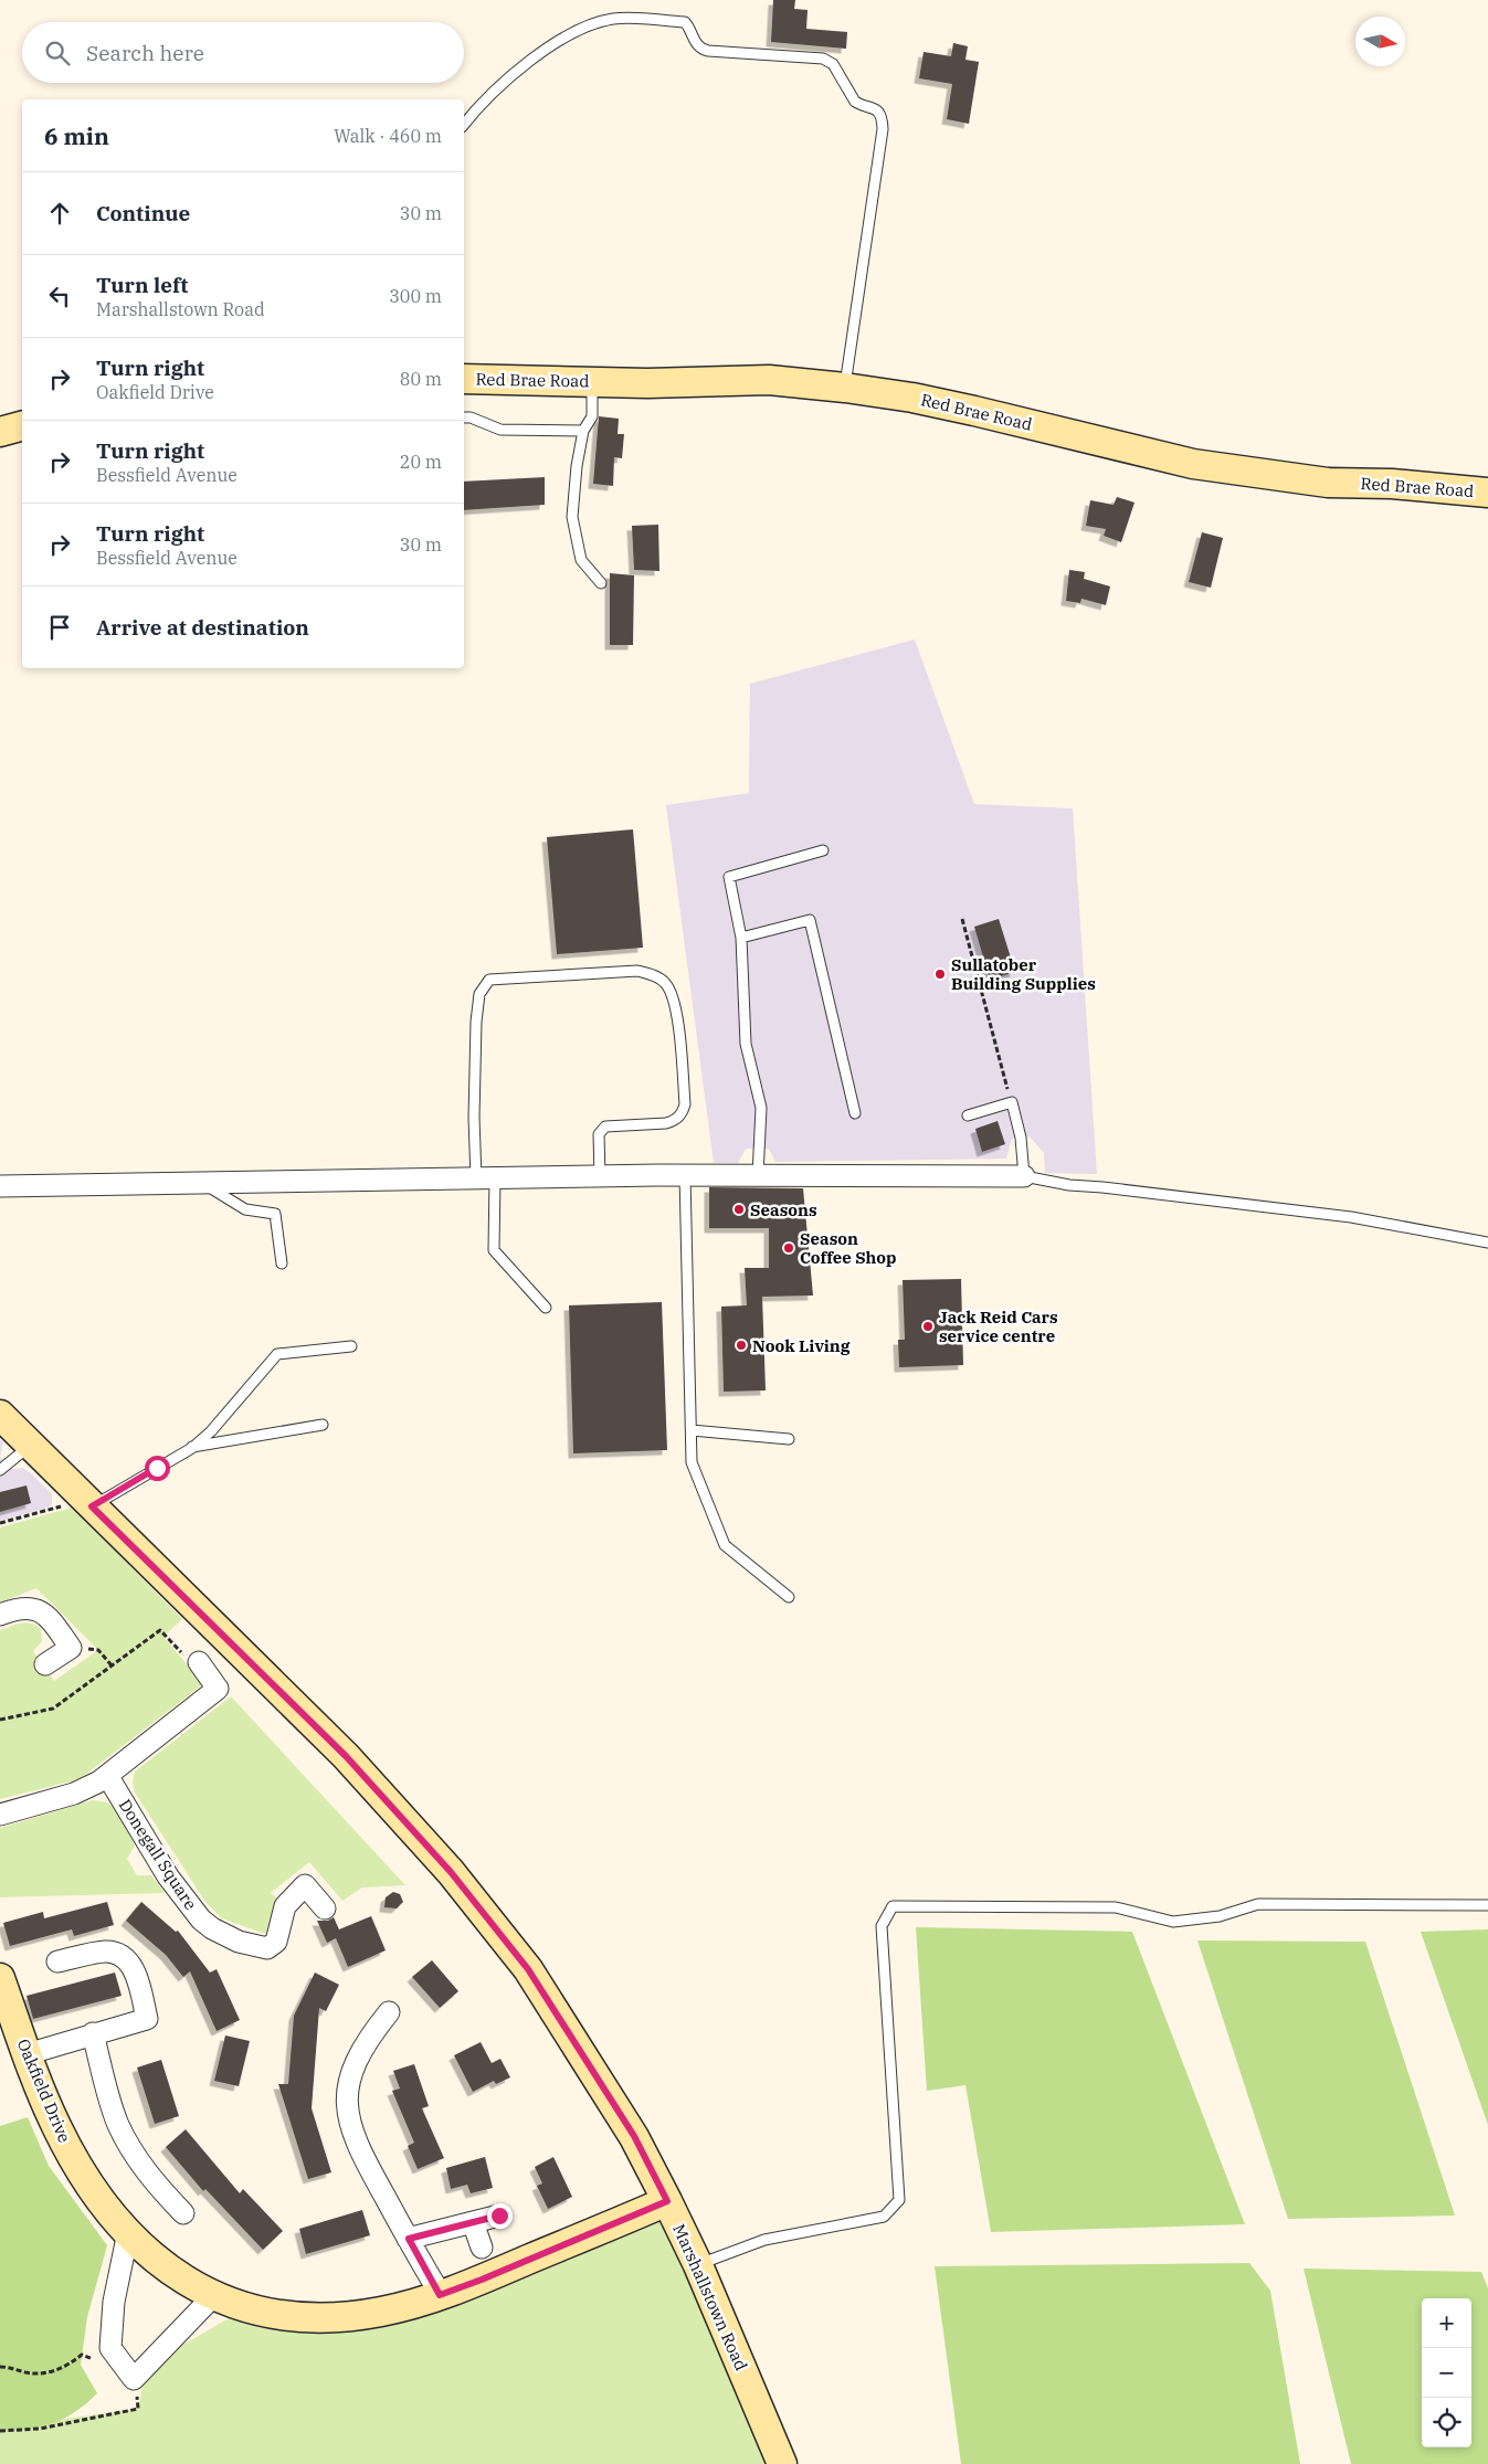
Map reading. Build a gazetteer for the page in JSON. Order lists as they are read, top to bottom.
{
  "streets": {
    "street": [
      "Red Brae Road",
      "Donegall Square",
      "Oakfield Drive",
      "Marshallstown Road"
    ]
  },
  "crossings": [
    ["Oakfield Drive", "Marshallstown Road"]
  ],
  "places": [
    "Sullatober Building Supplies",
    "Seasons",
    "Season Coffee Shop",
    "Jack Reid Cars service centre",
    "Nook Living"
  ],
  "north": "right",
  "page": {
    "search": "Search here",
    "heading": ["6 min", "Walk · 460 m"],
    "list": [
      ["Continue", "30 m"],
      ["Turn left", "Marshallstown Road", "300 m"],
      ["Turn right", "Oakfield Drive", "80 m"],
      ["Turn right", "Bessfield Avenue", "20 m"],
      ["Turn right", "Bessfield Avenue", "30 m"],
      "Arrive at destination"
    ],
    "map_buttons": ["+", "−"]
  }
}
